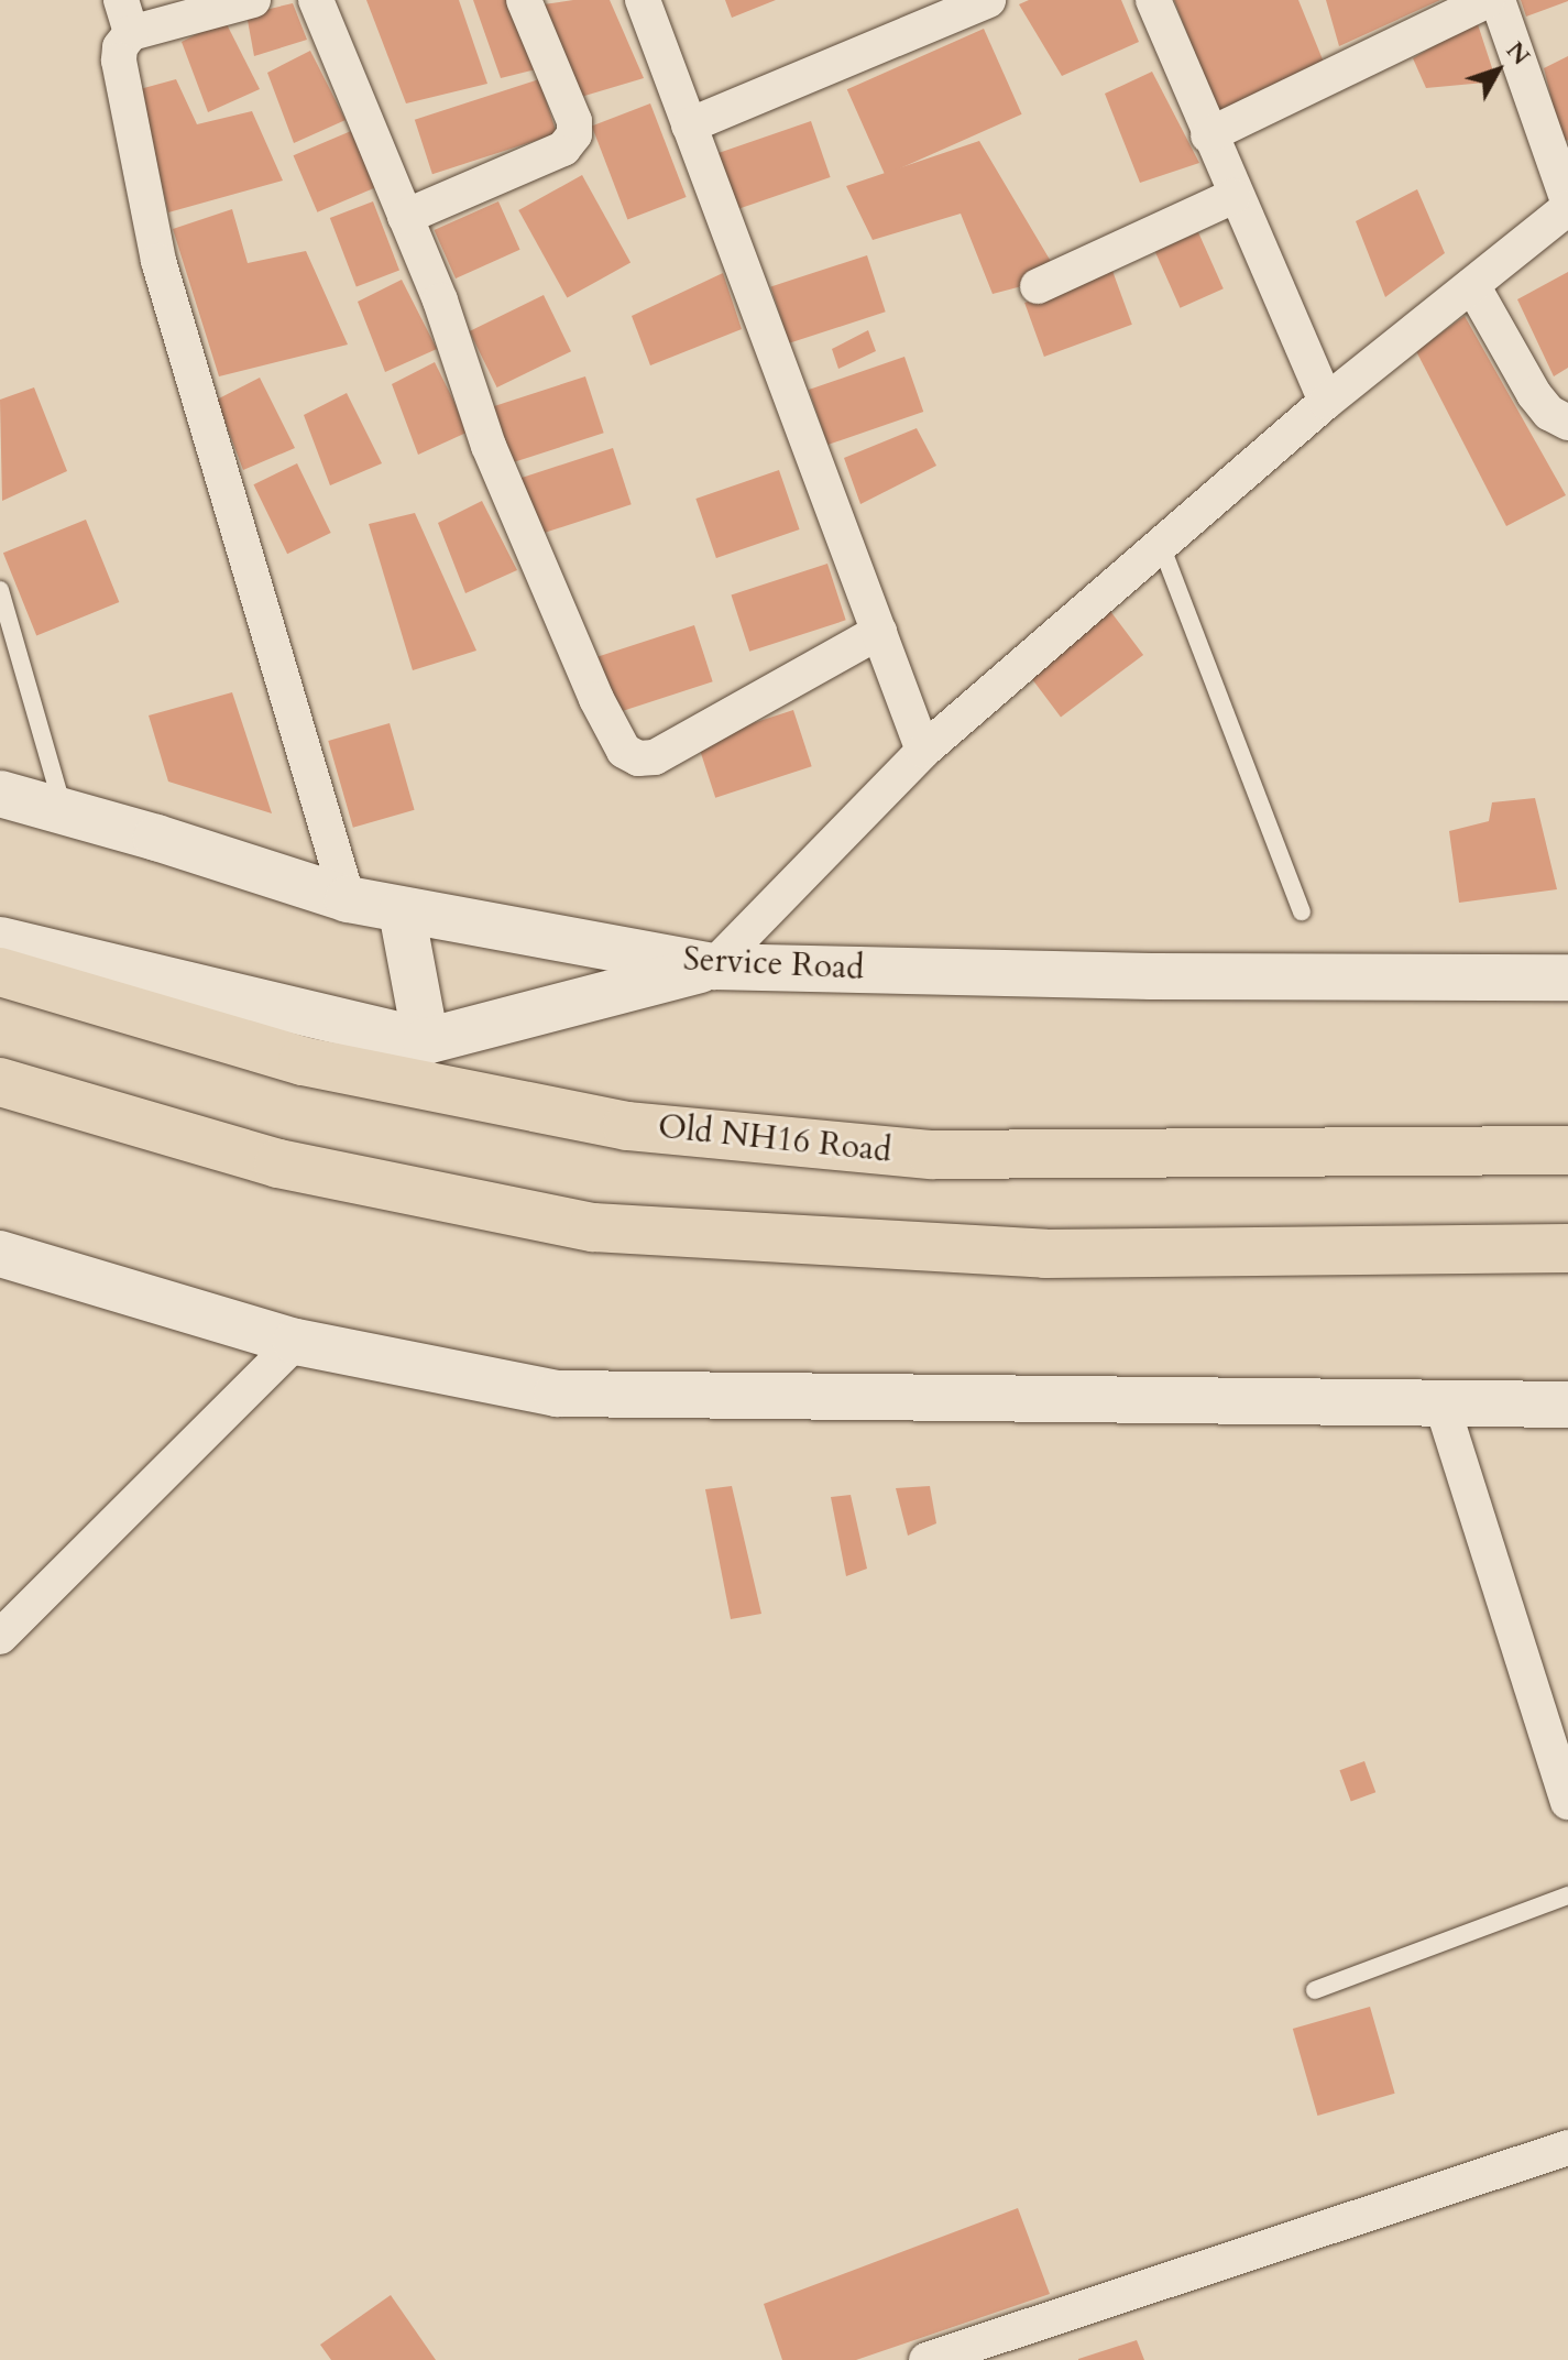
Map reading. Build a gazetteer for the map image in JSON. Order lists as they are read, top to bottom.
{
  "streets": {
    "main road": ["Old NH16 Road"],
    "street": ["Service Road"]
  },
  "north": "top right"
}
